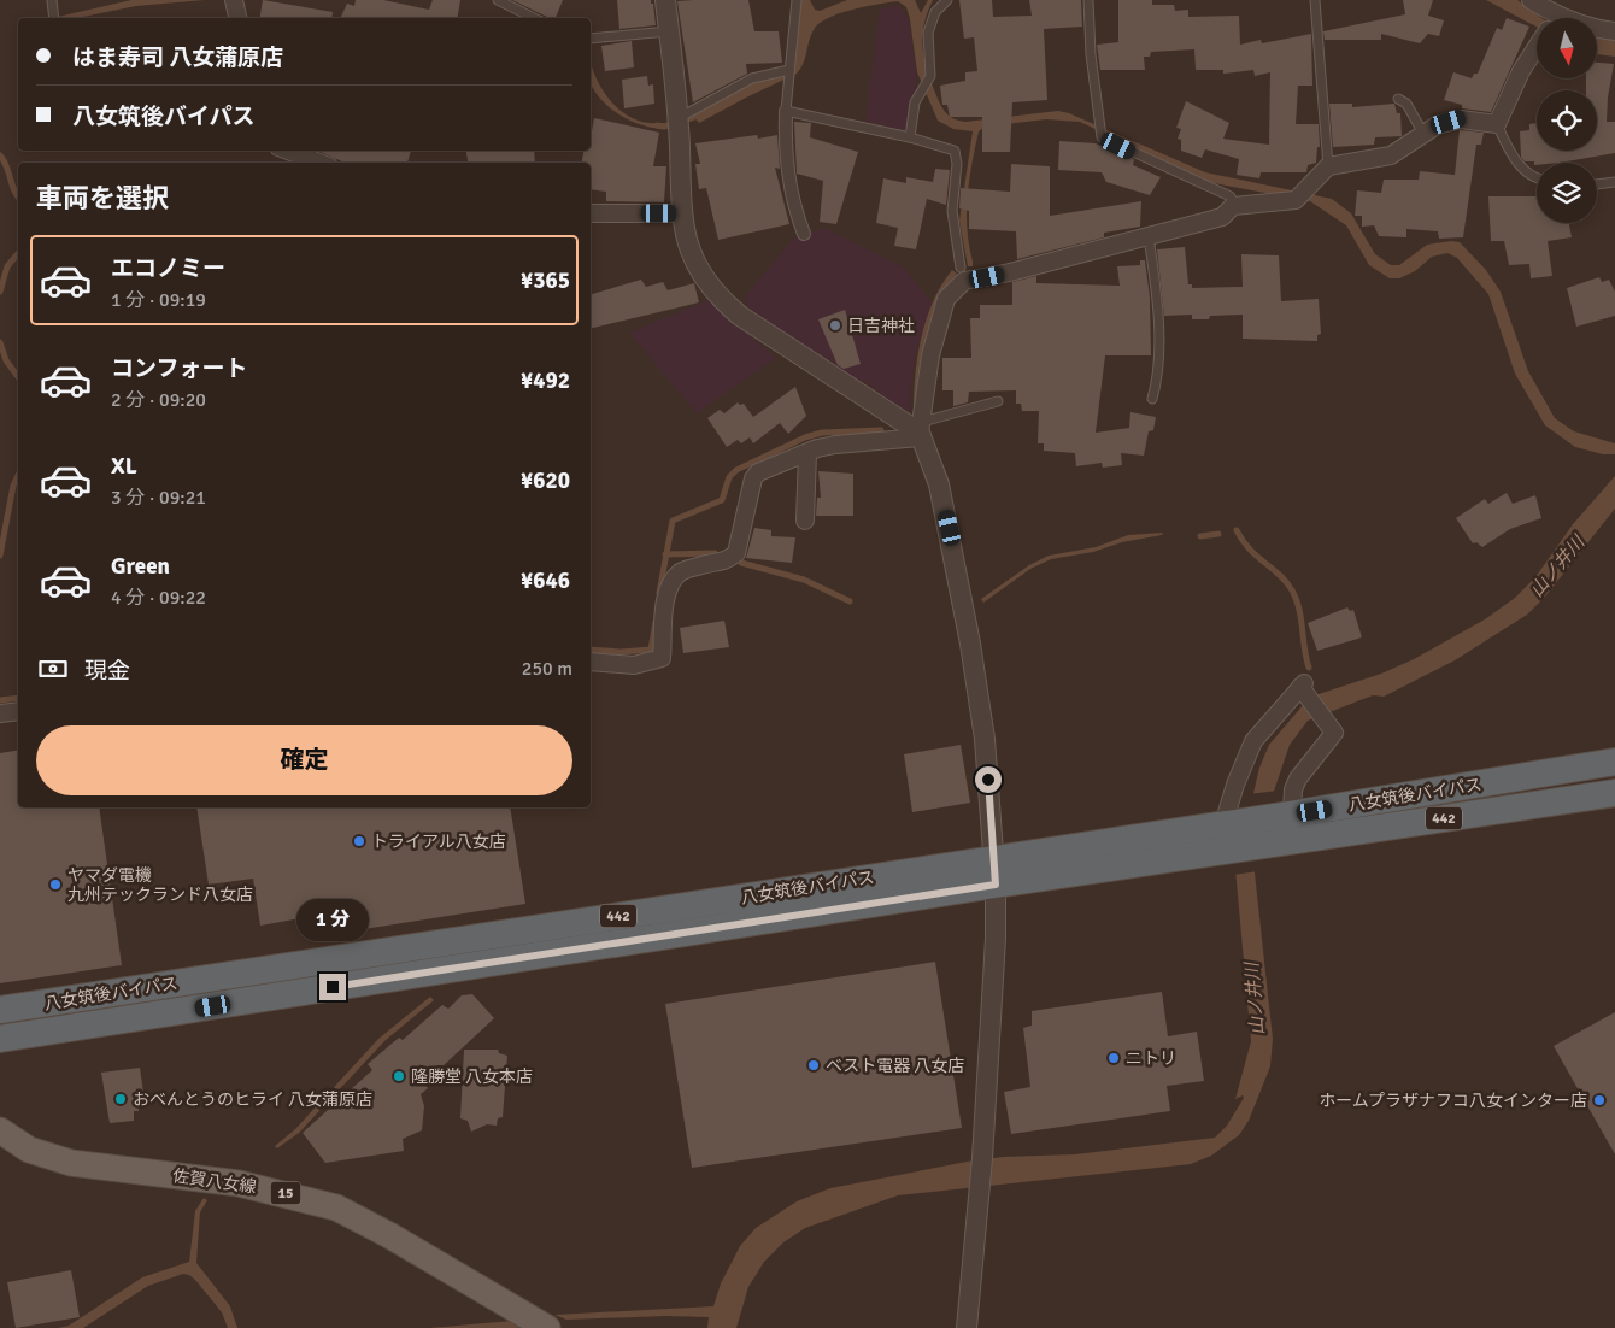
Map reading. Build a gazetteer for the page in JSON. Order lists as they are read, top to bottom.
{
  "streets": {
    "highway": ["八女筑後バイパス", "442"],
    "main road": ["佐賀八女線", "15"]
  },
  "water": ["山ノ井川"],
  "places": [
    "日吉神社",
    "トライアル八女店",
    "ヤマダ電機 九州テックランド八女店",
    "ニトリ",
    "ベスト電器 八女店",
    "隆勝堂 八女本店",
    "おべんとうのヒライ 八女蒲原店",
    "ホームプラザナフコ八女インター店"
  ],
  "north": "bottom",
  "page": {
    "banner": ["はま寿司 八女蒲原店", "八女筑後バイパス"],
    "heading": "車両を選択",
    "list": [
      {
        "name": "エコノミー",
        "note": "1 分 · 09:19",
        "value": "¥365"
      },
      {
        "name": "コンフォート",
        "note": "2 分 · 09:20",
        "value": "¥492"
      },
      {
        "name": "XL",
        "note": "3 分 · 09:21",
        "value": "¥620"
      },
      {
        "name": "Green",
        "note": "4 分 · 09:22",
        "value": "¥646"
      }
    ],
    "pay": ["現金", "250 m"],
    "buttons": "確定",
    "bubble": "1 分"
  }
}
